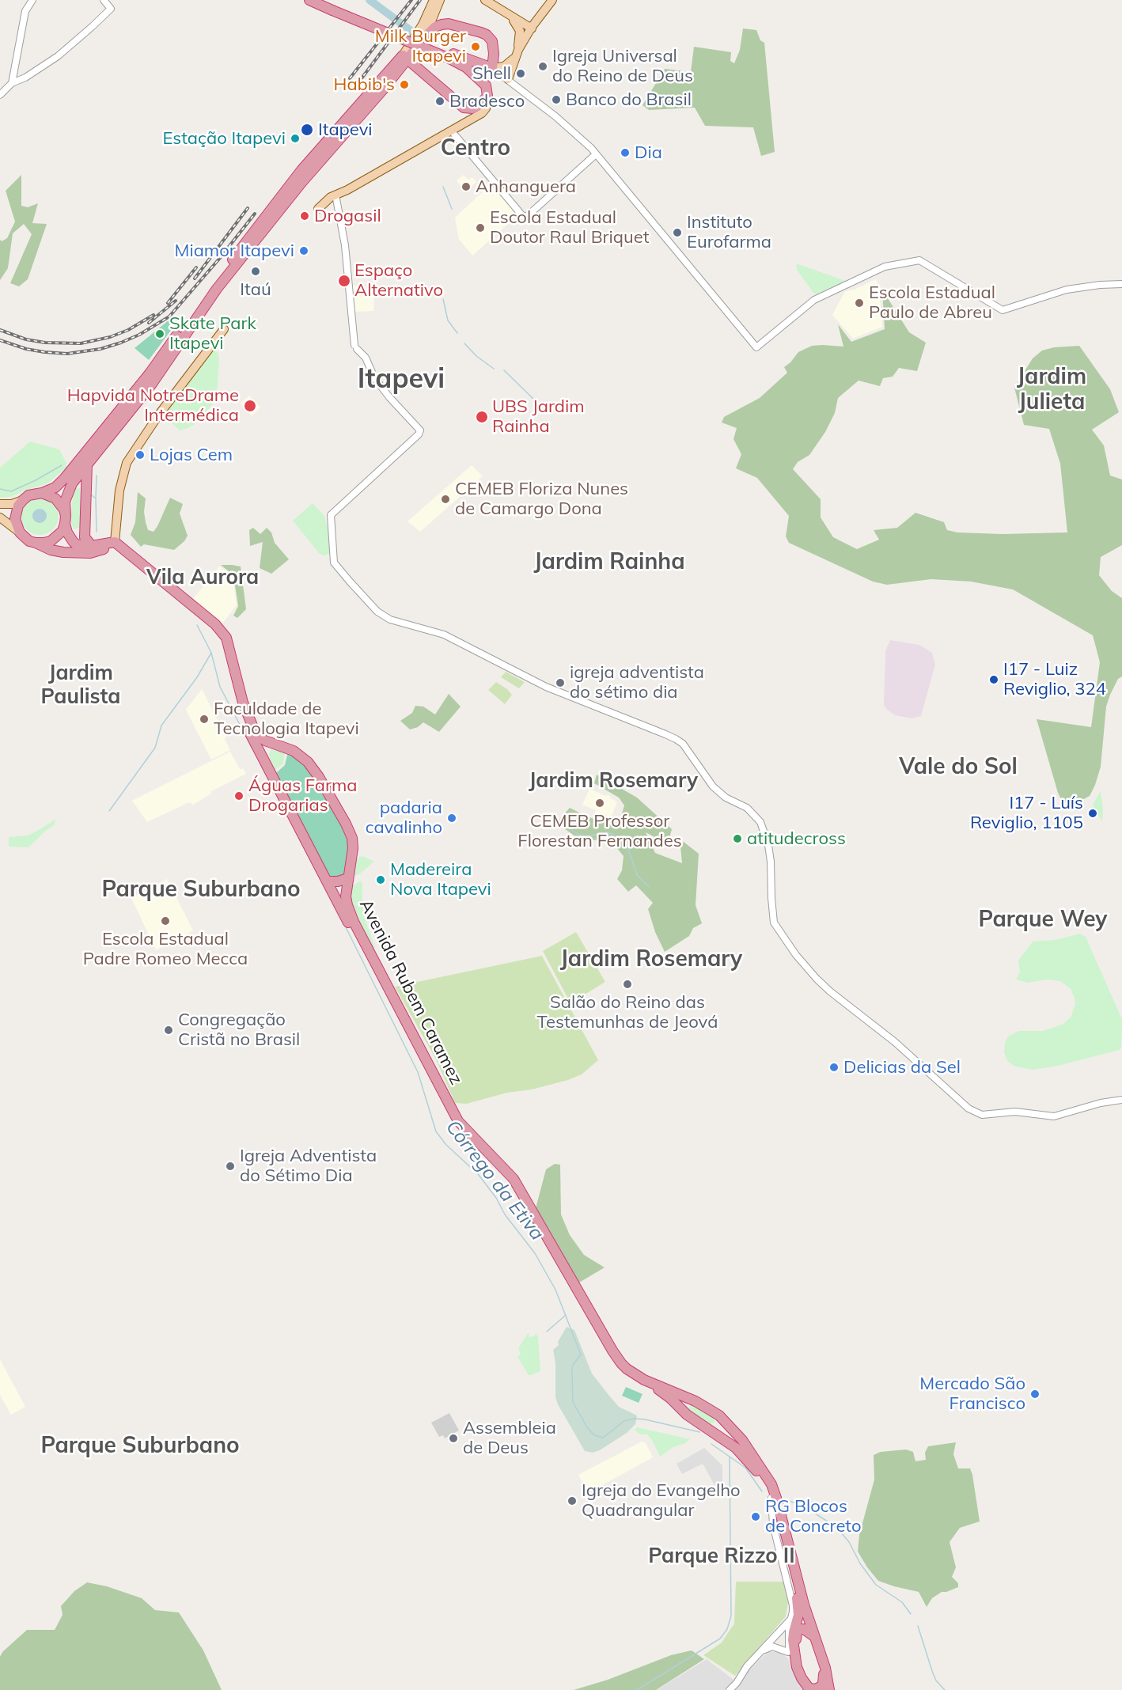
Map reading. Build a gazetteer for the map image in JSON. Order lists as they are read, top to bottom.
{
  "streets": {
    "highway": ["Avenida Rubem Caramez"]
  },
  "districts": [
    "Centro",
    "Jardim Julieta",
    "Itapevi",
    "Jardim Rainha",
    "Vila Aurora",
    "Jardim Paulista",
    "Vale do Sol",
    "Jardim Rosemary",
    "Parque Suburbano",
    "Parque Wey",
    "Jardim Rosemary",
    "Parque Suburbano",
    "Parque Rizzo II"
  ],
  "water": ["Córrego da Etiva"],
  "places": [
    "Milk Burger Itapevi",
    "Igreja Universal do Reino de Deus",
    "Shell",
    "Habib's",
    "Banco do Brasil",
    "Bradesco",
    "Itapevi",
    "Estação Itapevi",
    "Dia",
    "Anhanguera",
    "Drogasil",
    "Escola Estadual Doutor Raul Briquet",
    "Instituto Eurofarma",
    "Miamor Itapevi",
    "Itaú",
    "Espaço Alternativo",
    "Escola Estadual Paulo de Abreu",
    "Skate Park Itapevi",
    "Hapvida NotreDrame Intermédica",
    "UBS Jardim Rainha",
    "Lojas Cem",
    "CEMEB Floriza Nunes de Camargo Dona",
    "I17 - Luiz Reviglio, 324",
    "igreja adventista do sétimo dia",
    "Faculdade de Tecnologia Itapevi",
    "Águas Farma Drogarias",
    "CEMEB Professor Florestan Fernandes",
    "I17 - Luís Reviglio, 1105",
    "padaria cavalinho",
    "atitudecross",
    "Madereira Nova Itapevi",
    "Escola Estadual Padre Romeo Mecca",
    "Salão do Reino das Testemunhas de Jeová",
    "Congregação Cristã no Brasil",
    "Delicias da Sel",
    "Igreja Adventista do Sétimo Dia",
    "Mercado São Francisco",
    "Assembleia de Deus",
    "Igreja do Evangelho Quadrangular",
    "RG Blocos de Concreto"
  ]
}
